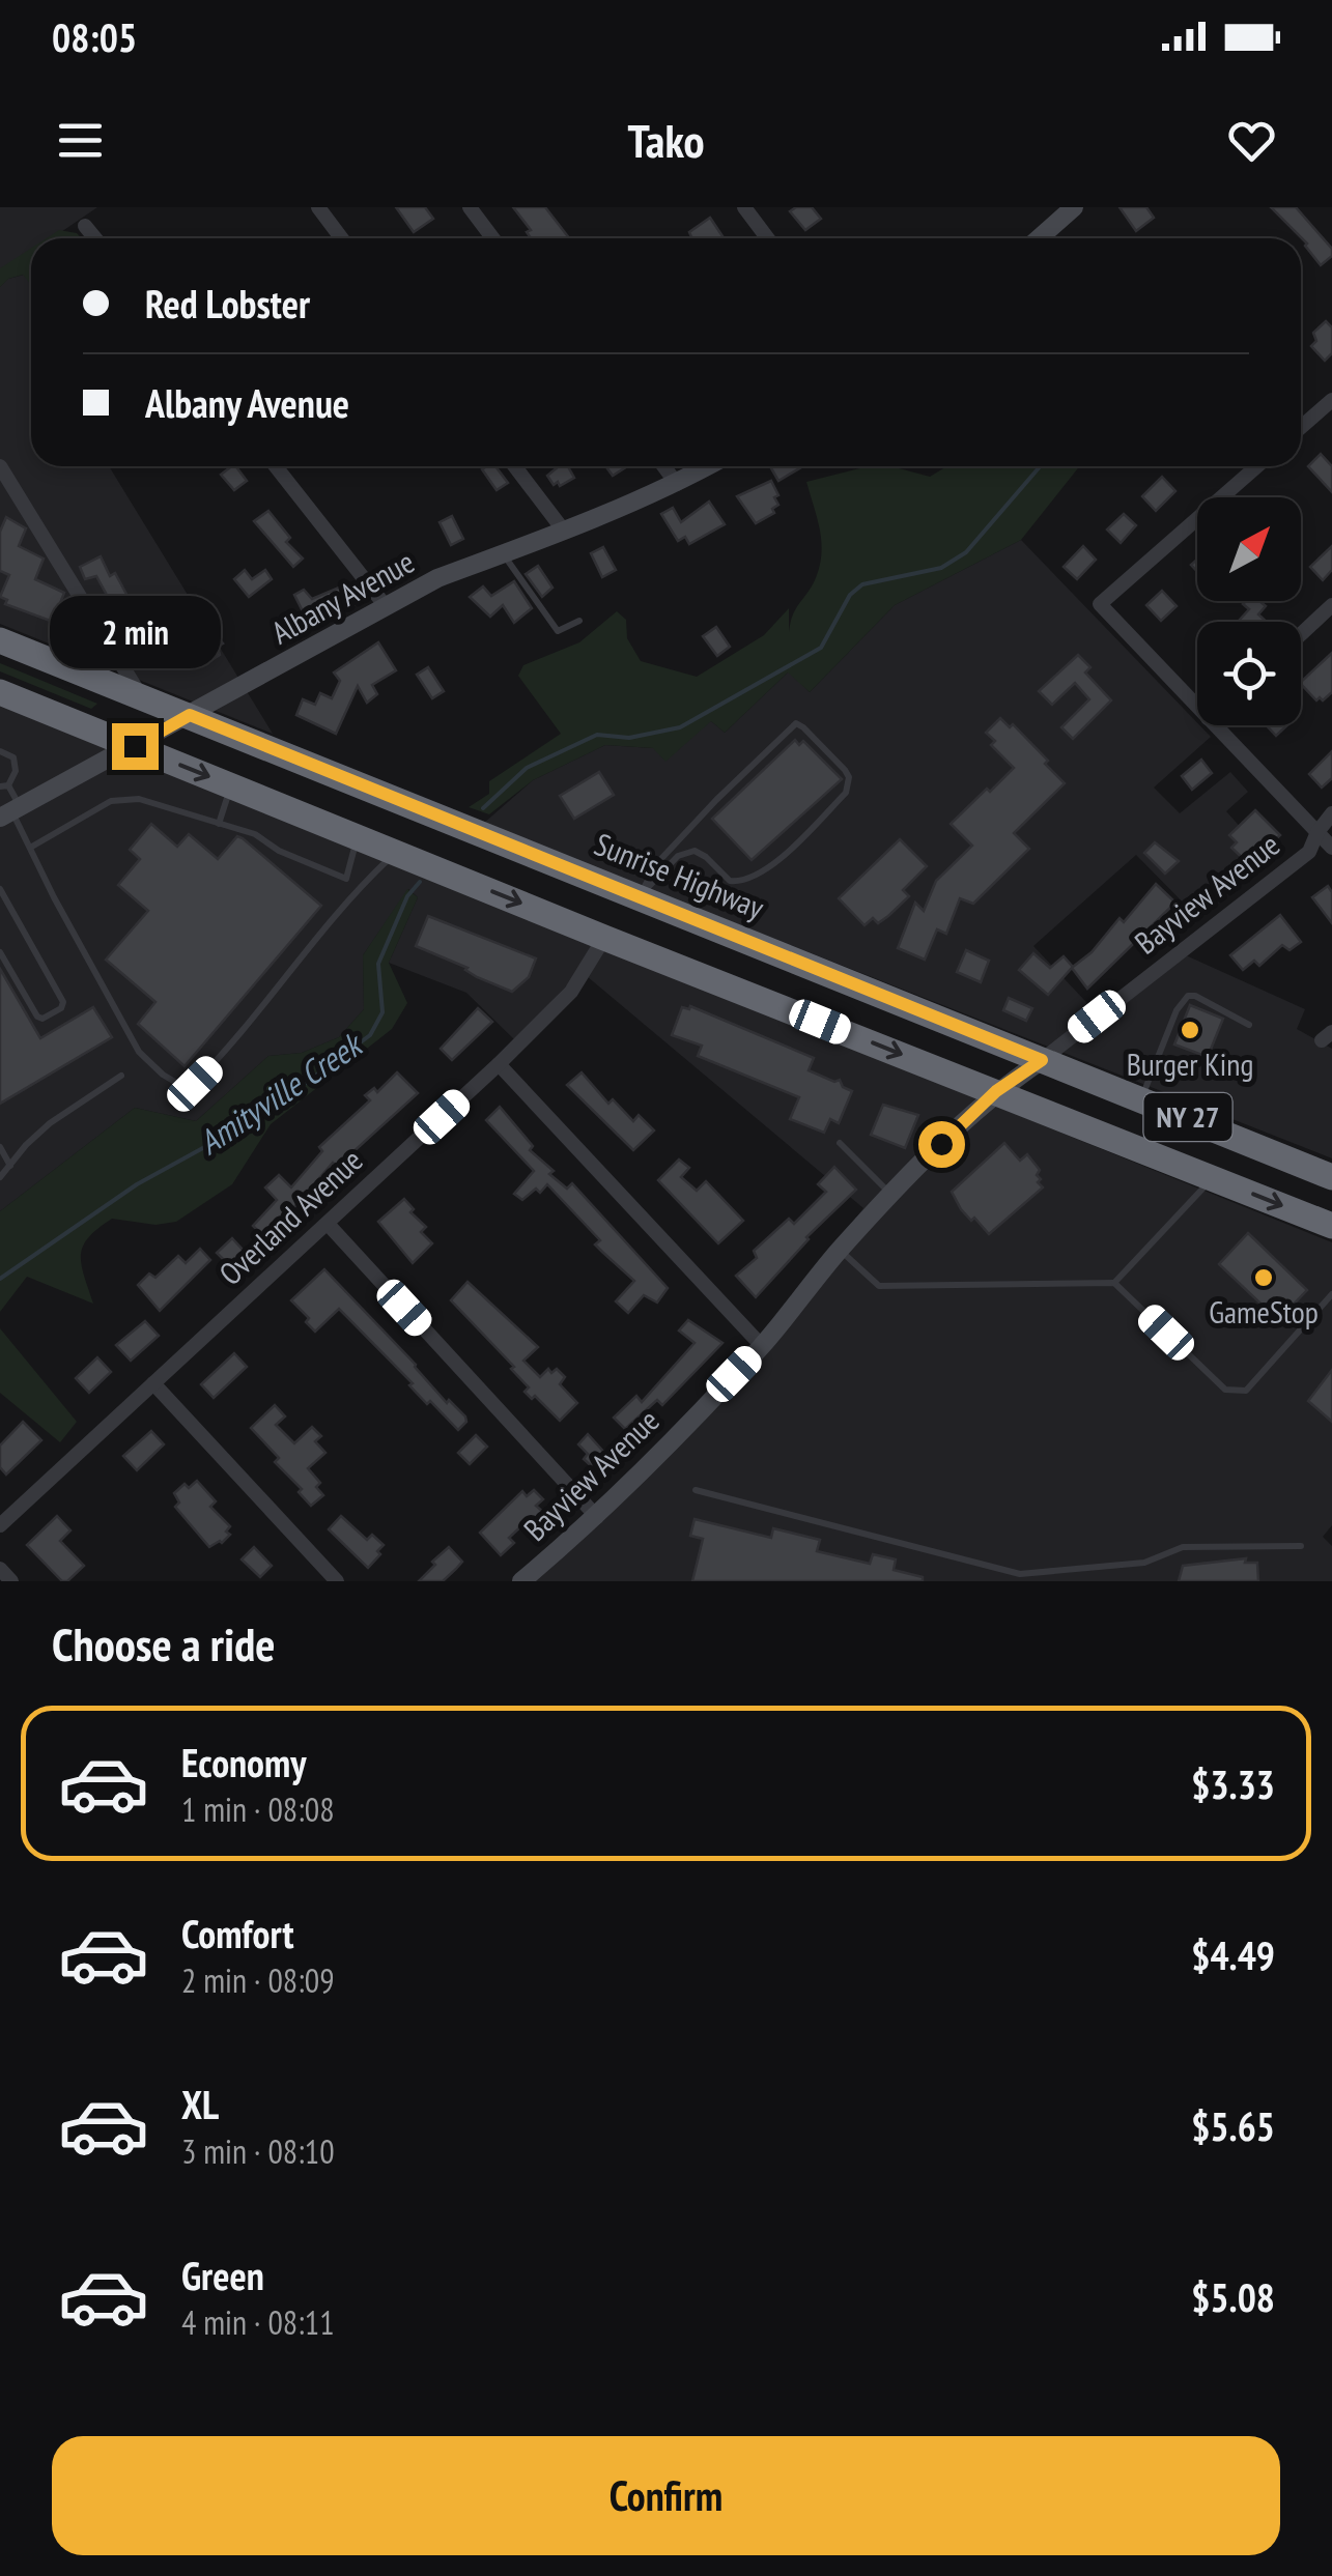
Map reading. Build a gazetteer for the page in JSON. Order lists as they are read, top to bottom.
{
  "streets": {
    "highway": ["Sunrise Highway", "NY 27"],
    "street": ["Albany Avenue", "Bayview Avenue", "Overland Avenue"]
  },
  "crossings": [
    ["Albany Avenue", "Sunrise Highway"],
    ["Albany Avenue", "NY 27"],
    ["Sunrise Highway", "Bayview Avenue"],
    ["Bayview Avenue", "NY 27"],
    ["NY 27", "Overland Avenue"]
  ],
  "water": ["Amityville Creek"],
  "places": ["Burger King", "GameStop"],
  "north": "top right",
  "page": {
    "status": "08:05",
    "header": "Tako",
    "banner": ["Red Lobster", "Albany Avenue"],
    "bubble": "2 min",
    "heading": "Choose a ride",
    "list": [
      {
        "name": "Economy",
        "note": "1 min · 08:08",
        "value": "$3.33"
      },
      {
        "name": "Comfort",
        "note": "2 min · 08:09",
        "value": "$4.49"
      },
      {
        "name": "XL",
        "note": "3 min · 08:10",
        "value": "$5.65"
      },
      {
        "name": "Green",
        "note": "4 min · 08:11",
        "value": "$5.08"
      }
    ],
    "buttons": "Confirm"
  }
}
